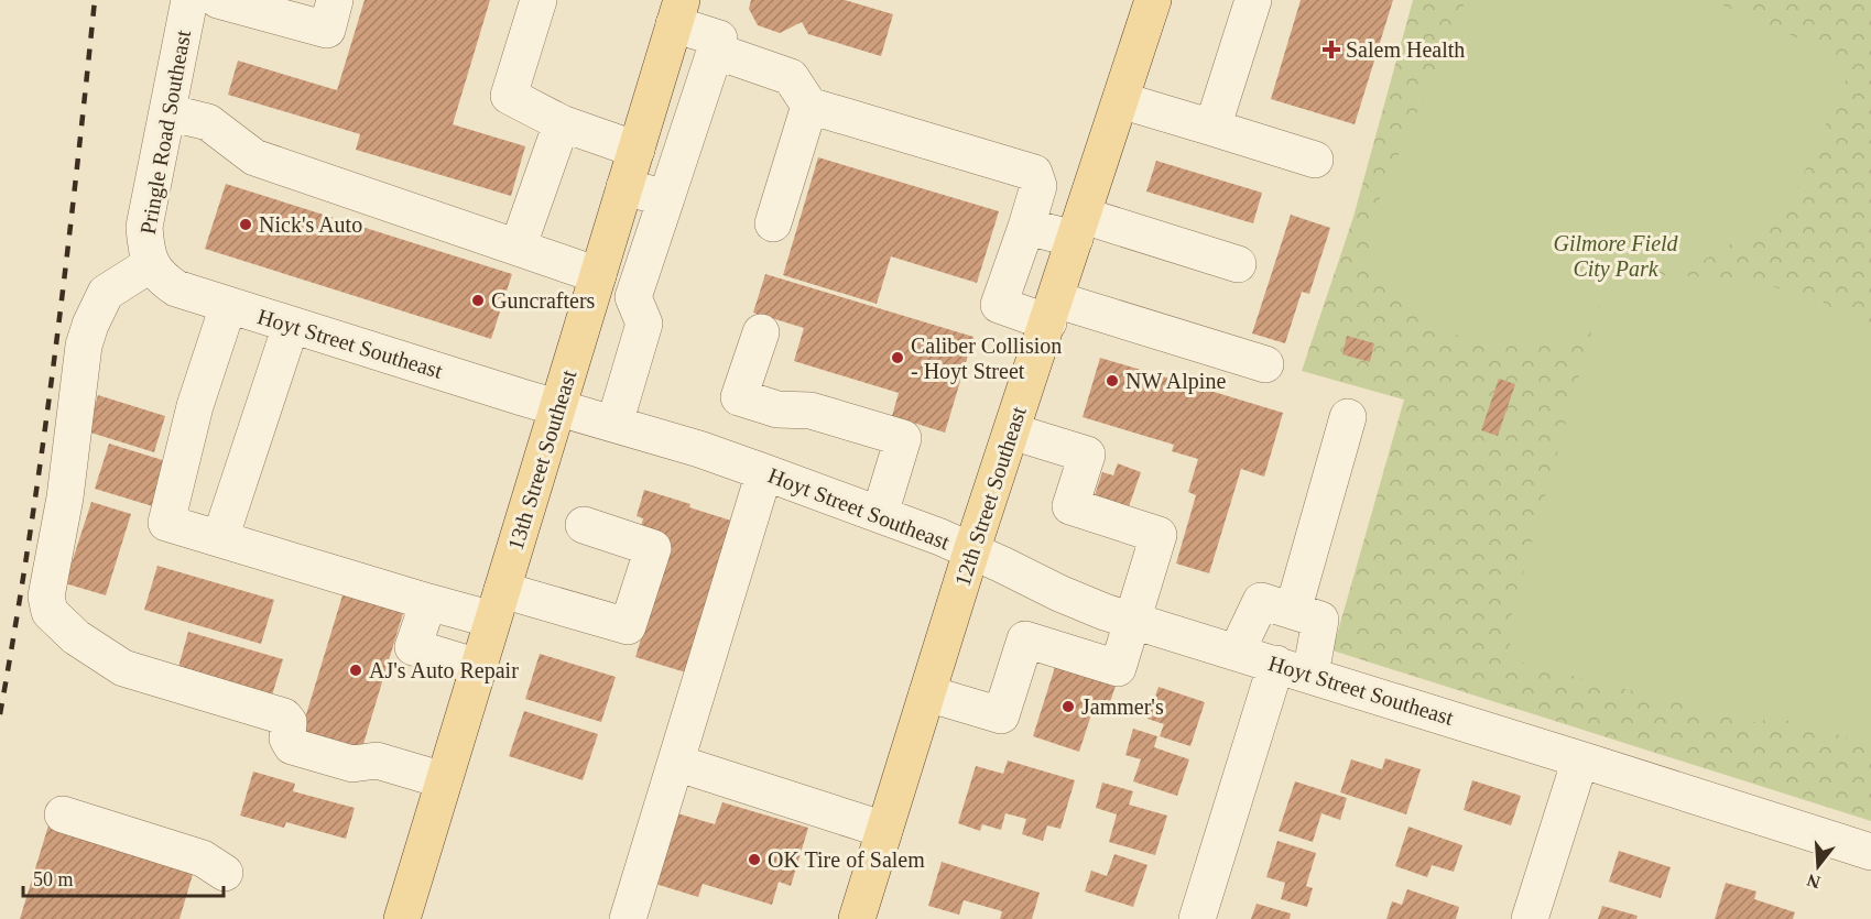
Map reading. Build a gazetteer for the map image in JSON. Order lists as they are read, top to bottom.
{
  "streets": {
    "main road": ["13th Street Southeast", "12th Street Southeast"],
    "street": ["Pringle Road Southeast", "Hoyt Street Southeast"]
  },
  "crossings": [
    ["Pringle Road Southeast", "Hoyt Street Southeast"],
    ["Hoyt Street Southeast", "13th Street Southeast"],
    ["Hoyt Street Southeast", "12th Street Southeast"]
  ],
  "parks": ["Gilmore Field City Park"],
  "places": {
    "health": ["Salem Health"],
    "other": [
      "Nick's Auto",
      "Guncrafters",
      "Caliber Collision - Hoyt Street",
      "NW Alpine",
      "AJ's Auto Repair",
      "Jammer's",
      "OK Tire of Salem"
    ]
  },
  "scale_bar": "50 m",
  "north": "bottom"
}
